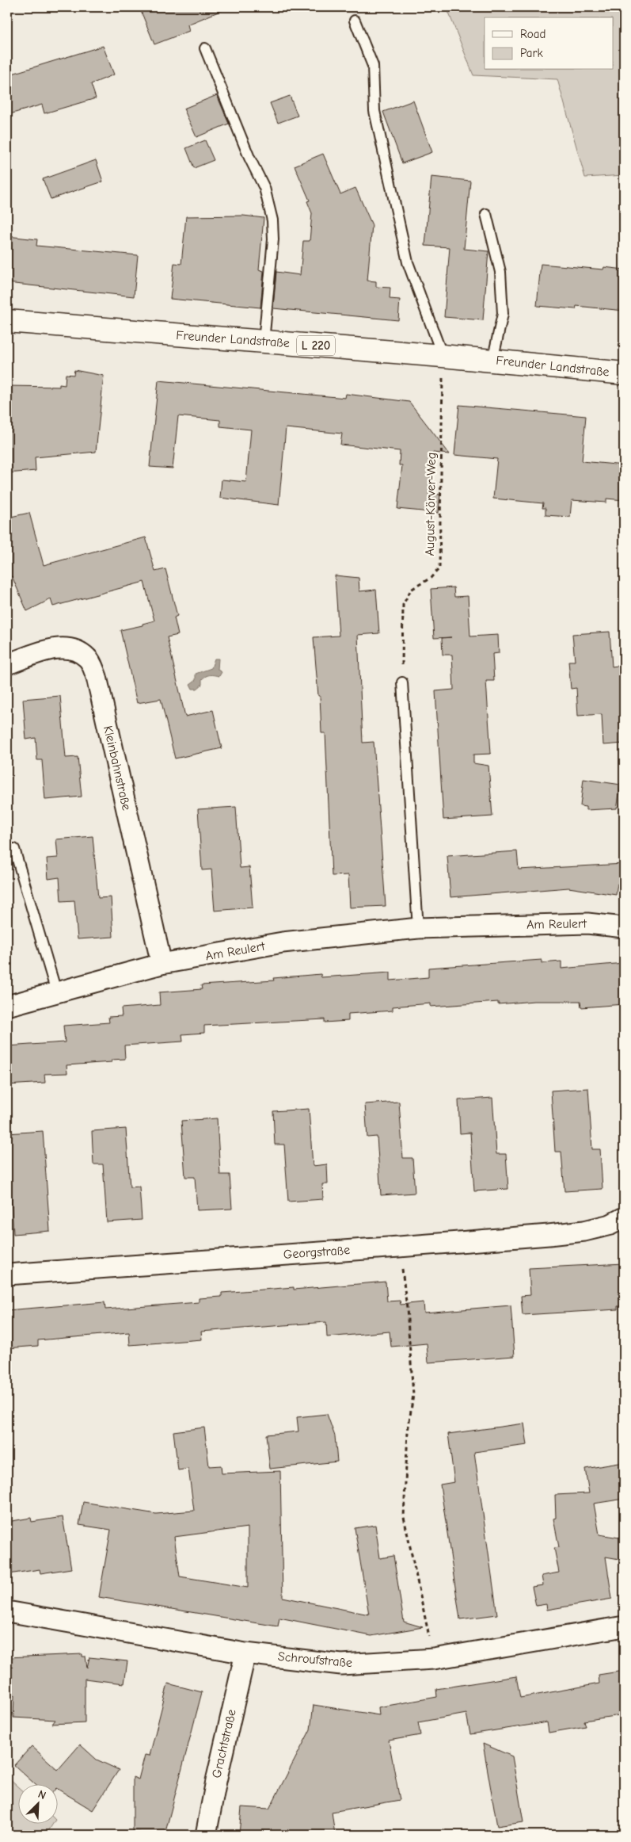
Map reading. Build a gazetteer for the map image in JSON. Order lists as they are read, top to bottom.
{
  "streets": {
    "main road": ["Freunder Landstraße", "L 220"],
    "street": [
      "Kleinbahnstraße",
      "Am Reulert",
      "Georgstraße",
      "Schroufstraße",
      "Grachtstraße"
    ],
    "path": ["August-Körver-Weg"]
  },
  "crossings": [
    ["Freunder Landstraße", "August-Körver-Weg"],
    ["Kleinbahnstraße", "Am Reulert"],
    ["Schroufstraße", "Grachtstraße"]
  ],
  "legend": ["Road", "Park"],
  "north": "top right"
}
